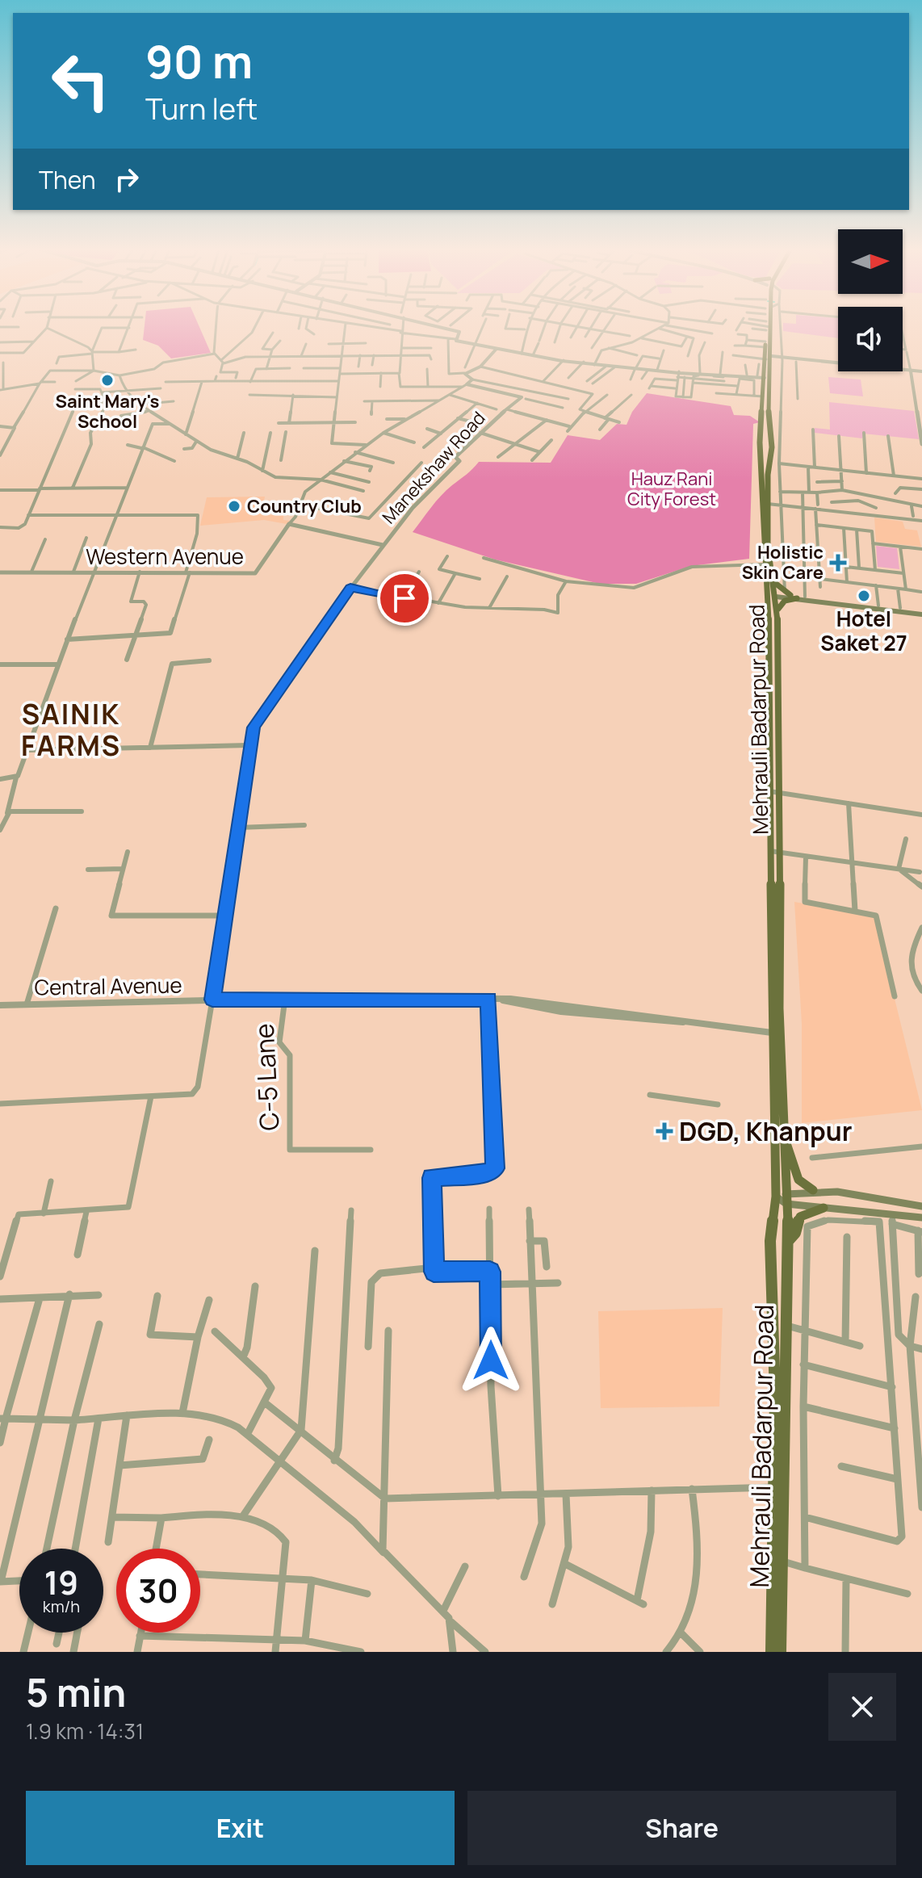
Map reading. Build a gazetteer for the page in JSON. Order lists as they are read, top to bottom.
{
  "streets": {
    "main road": ["Mehrauli Badarpur Road"],
    "street": [
      "Manekshaw Road",
      "Western Avenue",
      "Central Avenue",
      "C-5 Lane"
    ]
  },
  "crossings": [
    ["Mehrauli Badarpur Road", "Central Avenue"],
    ["Central Avenue", "C-5 Lane"]
  ],
  "districts": ["SAINIK FARMS"],
  "parks": ["Hauz Rani City Forest"],
  "places": {
    "other": ["Saint Mary's School", "Country Club", "Hotel Saket 27"],
    "health": ["Holistic Skin Care", "DGD, Khanpur"]
  },
  "north": "right",
  "page": {
    "turn": ["90 m", "Turn left"],
    "then": "Then",
    "speed": "19 km/h",
    "limit": "30",
    "heading": ["5 min", "1.9 km · 14:31"],
    "buttons": ["Exit", "Share"]
  }
}
